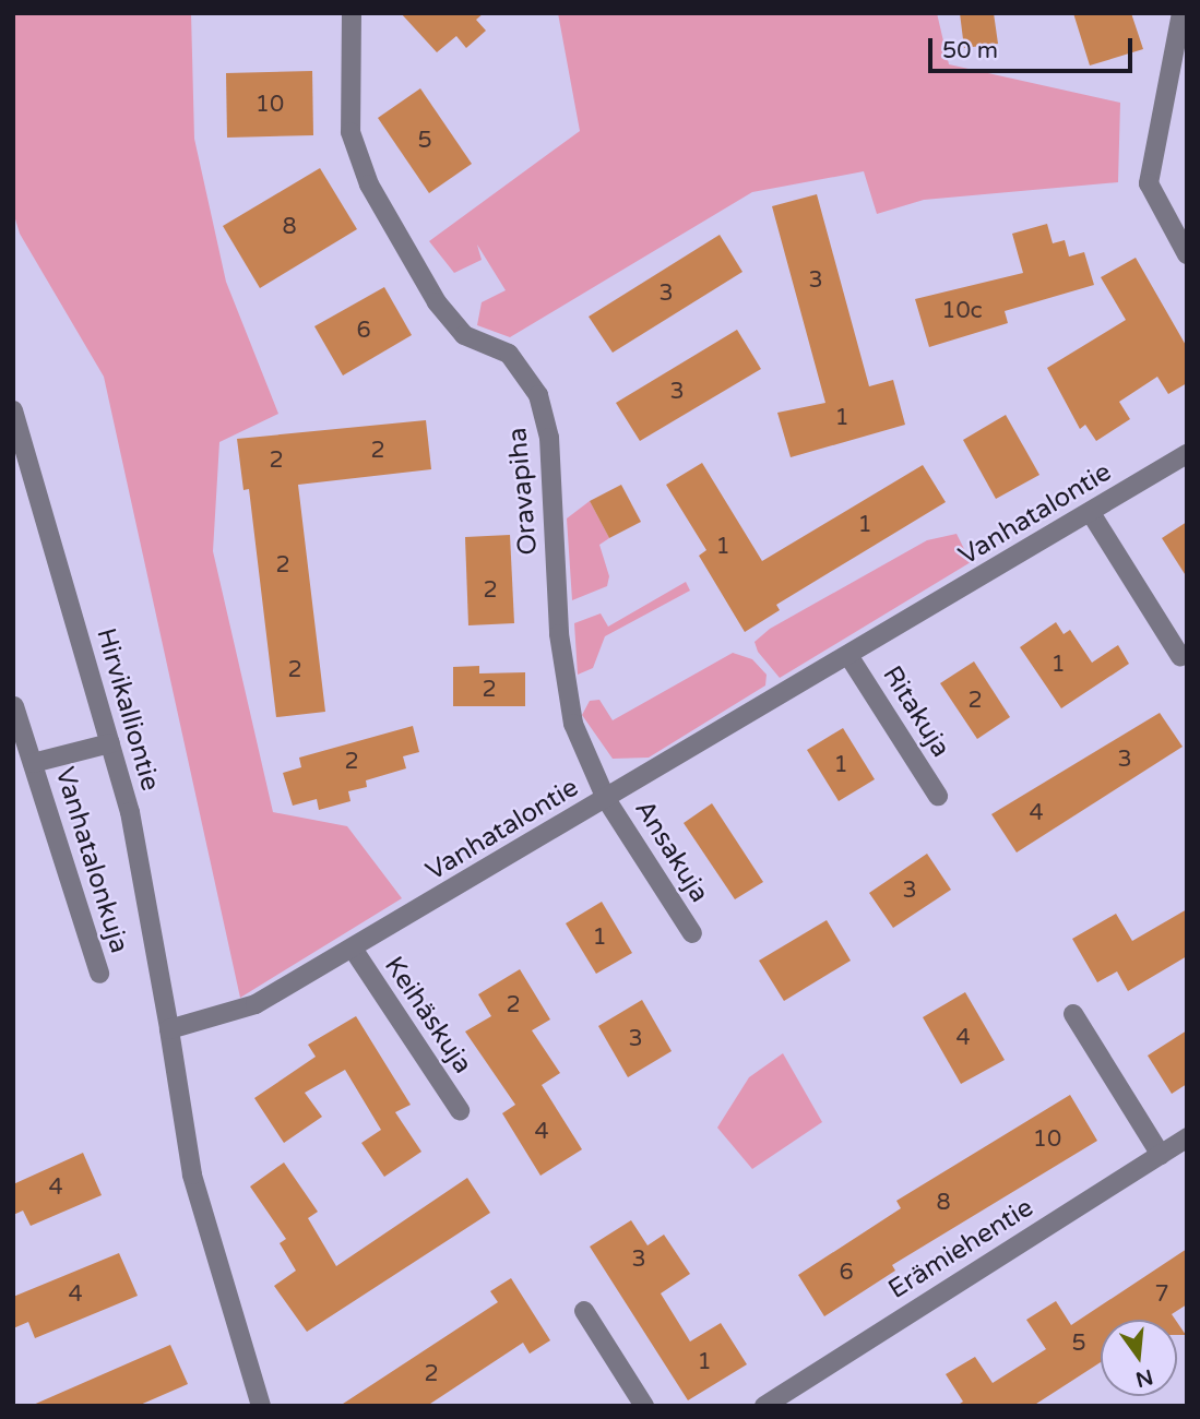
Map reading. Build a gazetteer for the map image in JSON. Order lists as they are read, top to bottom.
{
  "streets": {
    "street": [
      "Oravapiha",
      "Vanhatalontie",
      "Hirvikalliontie",
      "Ritakuja",
      "Ansakuja",
      "Vanhatalonkuja",
      "Keihäskuja",
      "Erämiehentie"
    ]
  },
  "crossings": [
    ["Oravapiha", "Vanhatalontie"],
    ["Oravapiha", "Ansakuja"],
    ["Vanhatalontie", "Hirvikalliontie"],
    ["Vanhatalontie", "Ritakuja"],
    ["Vanhatalontie", "Ansakuja"],
    ["Vanhatalontie", "Keihäskuja"],
    ["Hirvikalliontie", "Vanhatalonkuja"]
  ],
  "house_numbers": [
    "10",
    "5",
    "8",
    "3",
    "3",
    "10c",
    "6",
    "3",
    "1",
    "2",
    "2",
    "1",
    "1",
    "2",
    "2",
    "1",
    "2",
    "2",
    "2",
    "3",
    "2",
    "1",
    "4",
    "3",
    "1",
    "2",
    "4",
    "3",
    "4",
    "10",
    "4",
    "8",
    "3",
    "6",
    "4",
    "7",
    "5",
    "1",
    "2"
  ],
  "scale_bar": "50 m",
  "north": "bottom"
}
